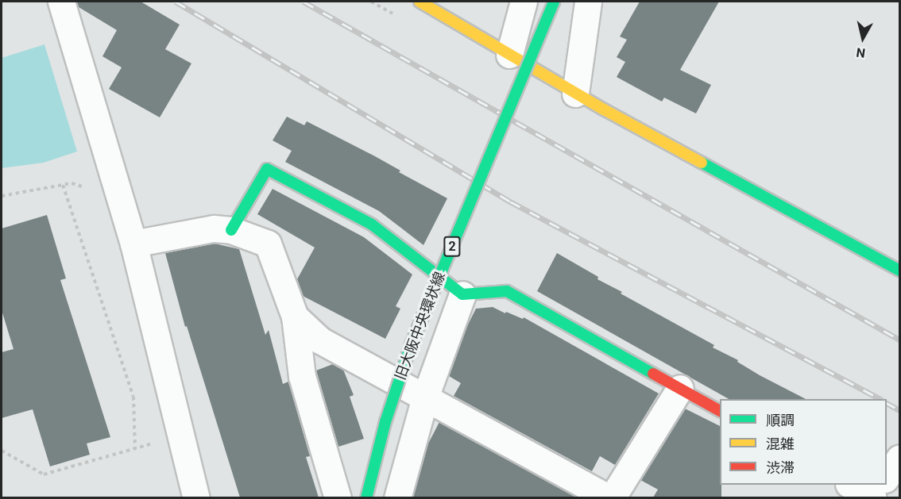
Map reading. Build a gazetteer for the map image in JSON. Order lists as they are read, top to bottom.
{
  "streets": {
    "street": ["2", "旧大阪中央環状線"]
  },
  "legend": ["順調", "混雑", "渋滞"],
  "north": "bottom"
}
